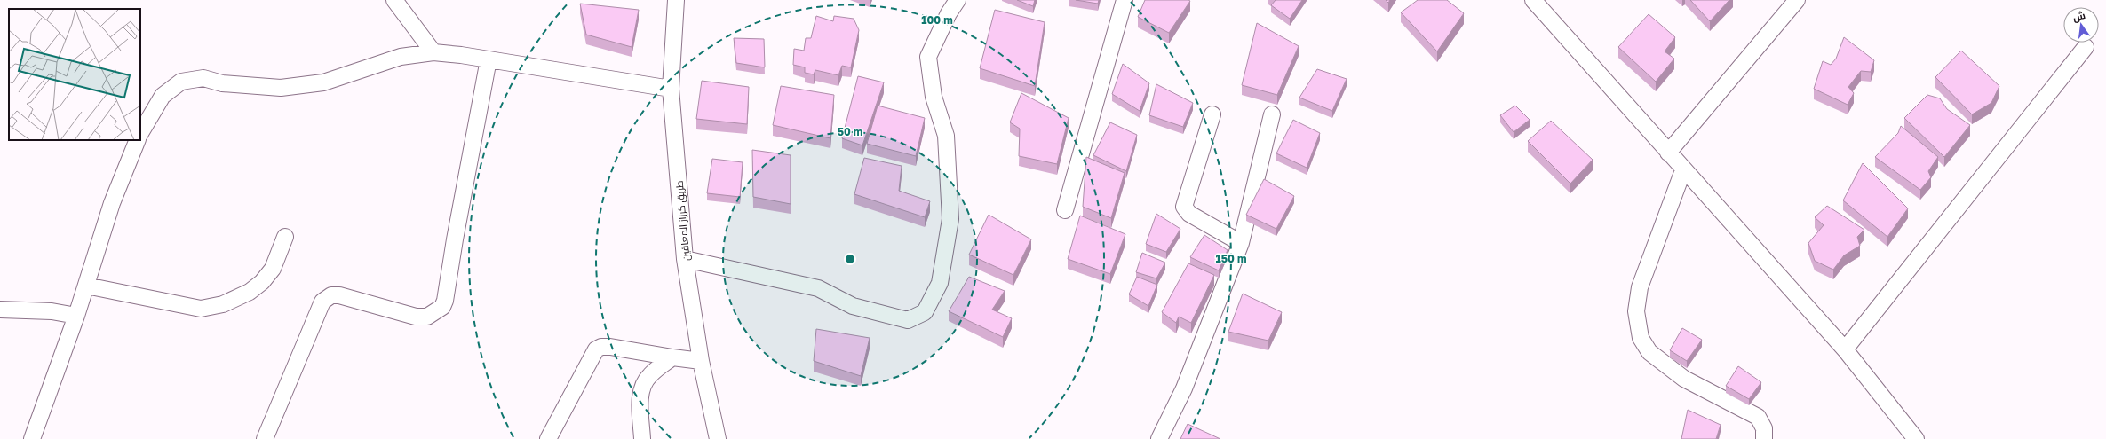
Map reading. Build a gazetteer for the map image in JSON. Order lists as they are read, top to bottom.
{
  "streets": {
    "street": ["طريق كرزاز المعاقين"]
  },
  "north": "top",
  "rings": ["100 m", "50 m", "150 m"]
}
